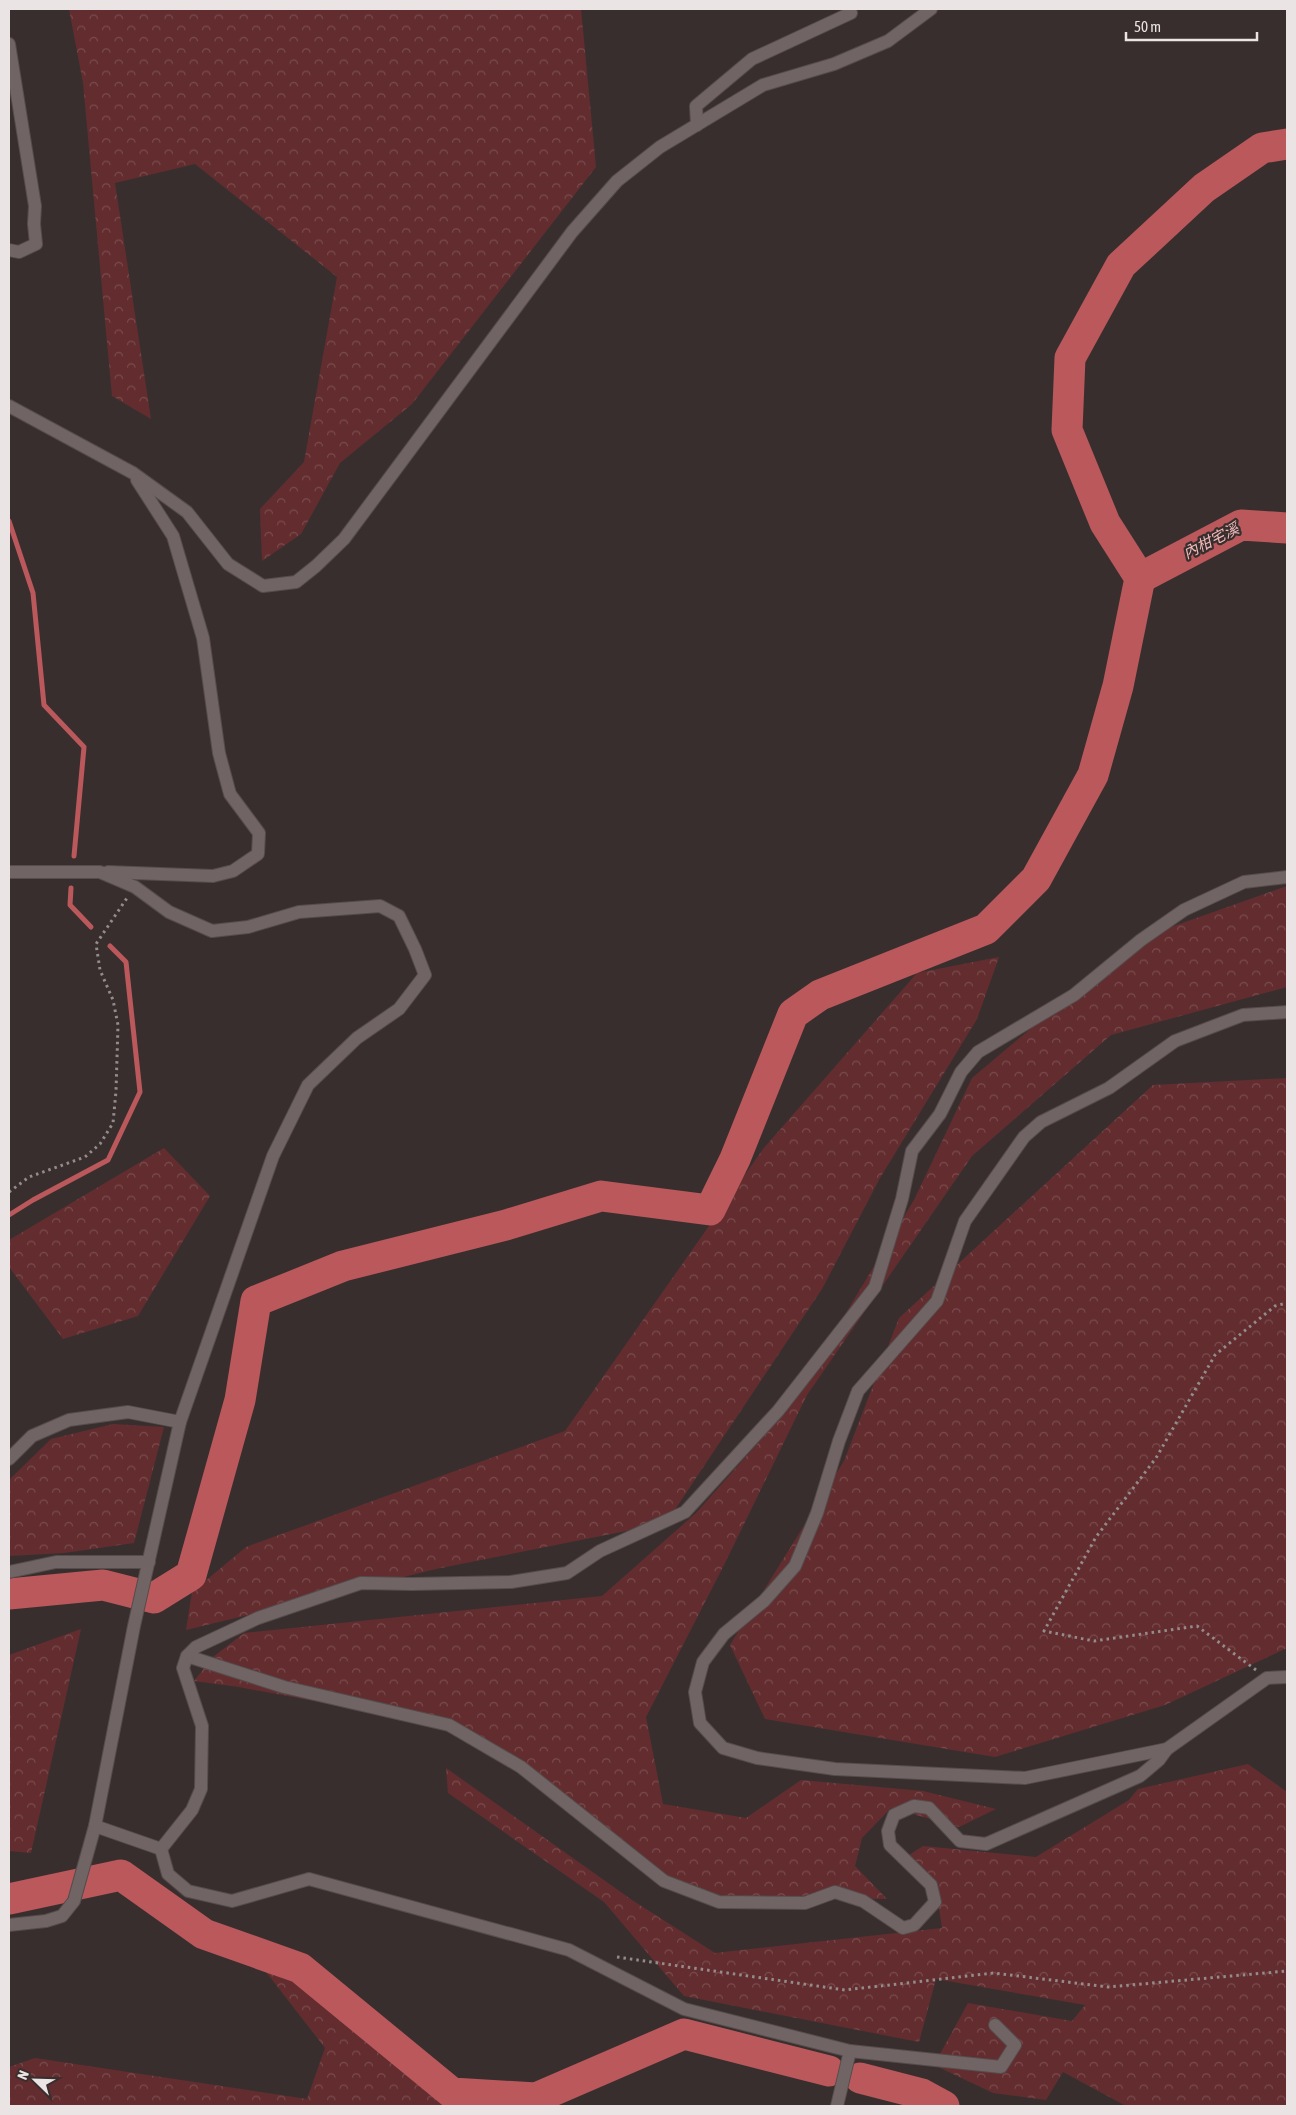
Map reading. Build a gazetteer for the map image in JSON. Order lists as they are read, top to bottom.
{
  "water": ["內柑宅溪"],
  "scale_bar": "50 m",
  "north": "top left"
}
